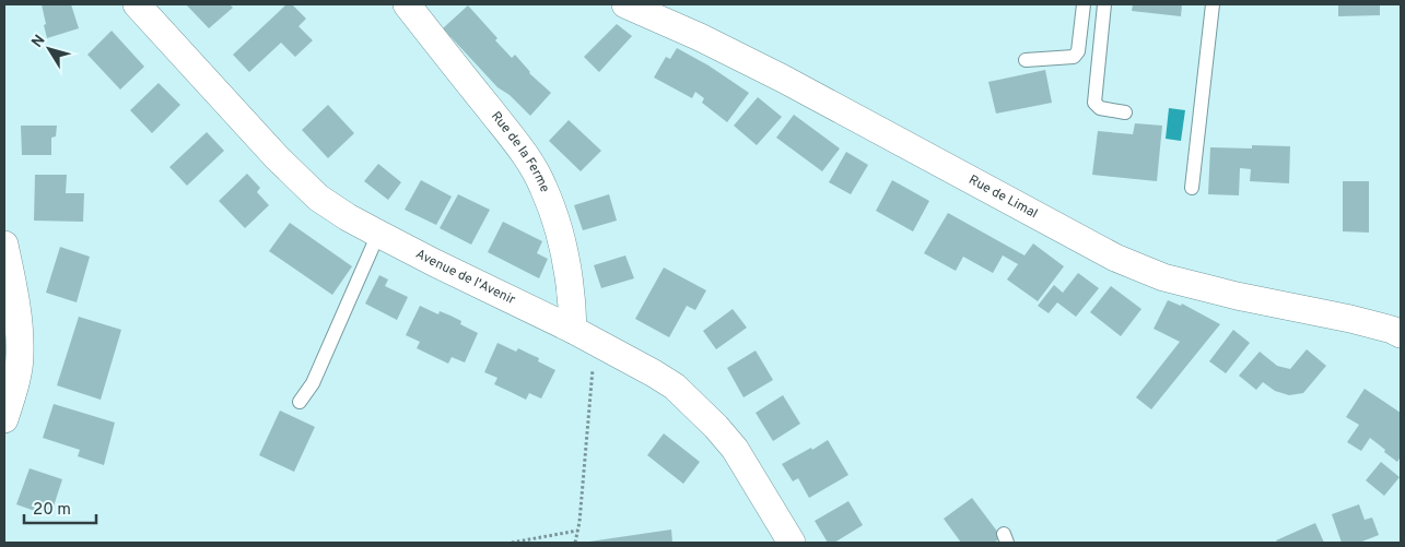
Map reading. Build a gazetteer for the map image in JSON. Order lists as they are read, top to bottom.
{
  "streets": {
    "street": ["Rue de la Ferme", "Rue de Limal", "Avenue de l'Avenir"]
  },
  "crossings": [
    ["Rue de la Ferme", "Avenue de l'Avenir"]
  ],
  "scale_bar": "20 m",
  "north": "top left"
}
